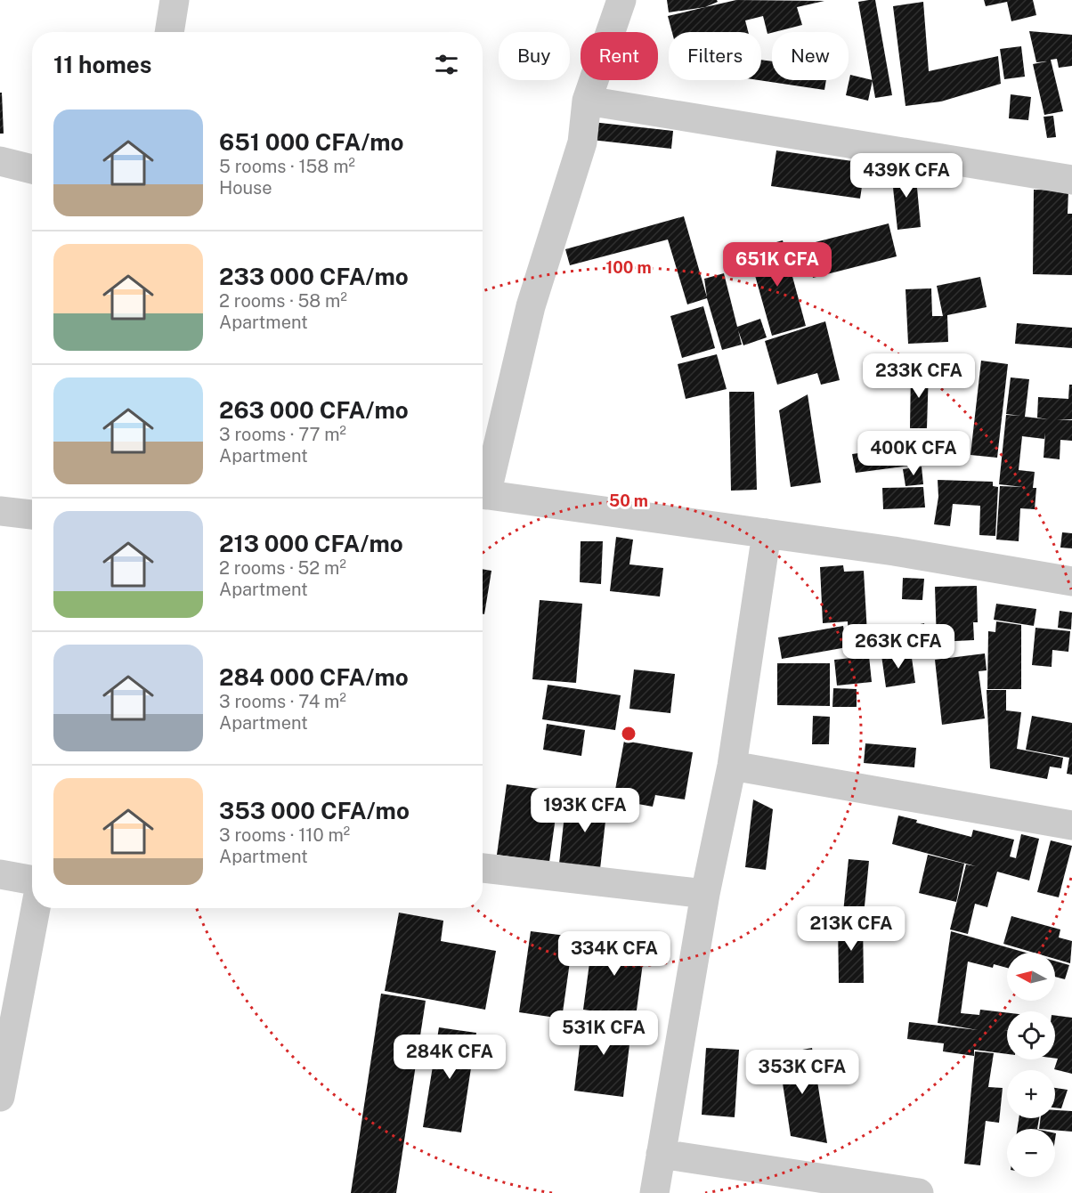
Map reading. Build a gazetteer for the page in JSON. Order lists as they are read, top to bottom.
{
  "north": "left",
  "page": {
    "chip": [
      "Buy",
      "Rent",
      "Filters",
      "New"
    ],
    "heading": "11 homes",
    "list": [
      {
        "name": "651 000 CFA/mo",
        "note": "5 rooms · 158 m² · House"
      },
      {
        "name": "233 000 CFA/mo",
        "note": "2 rooms · 58 m² · Apartment"
      },
      {
        "name": "263 000 CFA/mo",
        "note": "3 rooms · 77 m² · Apartment"
      },
      {
        "name": "213 000 CFA/mo",
        "note": "2 rooms · 52 m² · Apartment"
      },
      {
        "name": "284 000 CFA/mo",
        "note": "3 rooms · 74 m² · Apartment"
      },
      {
        "name": "353 000 CFA/mo",
        "note": "3 rooms · 110 m² · Apartment"
      }
    ],
    "price": [
      "439K CFA",
      "651K CFA",
      "233K CFA",
      "400K CFA",
      "263K CFA",
      "193K CFA",
      "213K CFA",
      "334K CFA",
      "531K CFA",
      "284K CFA",
      "353K CFA"
    ],
    "map_buttons": ["+", "−"]
  },
  "rings": ["100 m", "50 m"]
}
